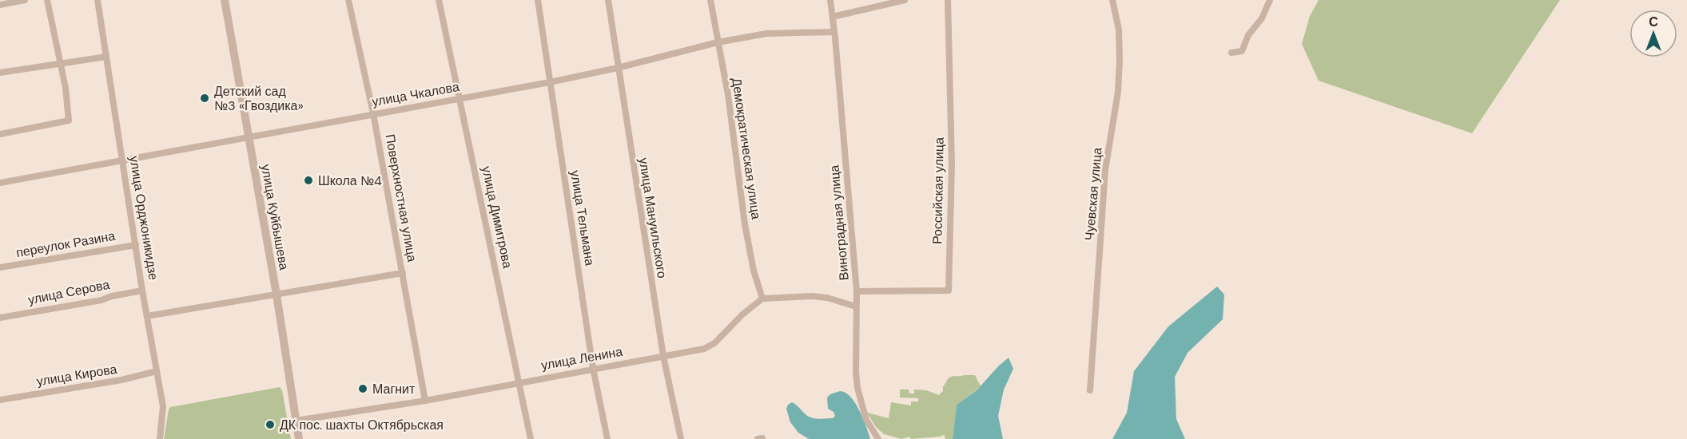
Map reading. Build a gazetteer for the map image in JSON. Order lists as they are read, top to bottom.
{
  "streets": {
    "street": [
      "улица Чкалова",
      "Демократическая улица",
      "Российская улица",
      "Чуевская улица",
      "Поверхностная улица",
      "улица Куйбышева",
      "улица Димитрова",
      "улица Орджоникидзе",
      "улица Тельмана",
      "улица Мануильского",
      "Виноградная улица",
      "переулок Разина",
      "улица Серова",
      "улица Ленина",
      "улица Кирова"
    ]
  },
  "crossings": [
    ["улица Чкалова", "Демократическая улица"],
    ["улица Чкалова", "Поверхностная улица"],
    ["улица Чкалова", "улица Куйбышева"],
    ["улица Чкалова", "улица Димитрова"],
    ["улица Чкалова", "улица Орджоникидзе"],
    ["улица Чкалова", "улица Тельмана"],
    ["улица Чкалова", "улица Мануильского"],
    ["улица Чкалова", "Виноградная улица"],
    ["Демократическая улица", "улица Ленина"],
    ["Российская улица", "Виноградная улица"],
    ["Поверхностная улица", "улица Ленина"],
    ["улица Куйбышева", "улица Ленина"],
    ["улица Димитрова", "улица Ленина"],
    ["улица Орджоникидзе", "переулок Разина"],
    ["улица Орджоникидзе", "улица Серова"],
    ["улица Орджоникидзе", "улица Кирова"],
    ["улица Тельмана", "улица Ленина"],
    ["улица Мануильского", "улица Ленина"]
  ],
  "places": [
    "Детский сад №3 «Гвоздика»",
    "Школа №4",
    "Магнит",
    "ДК пос. шахты Октябрьская"
  ],
  "north": "top"
}
